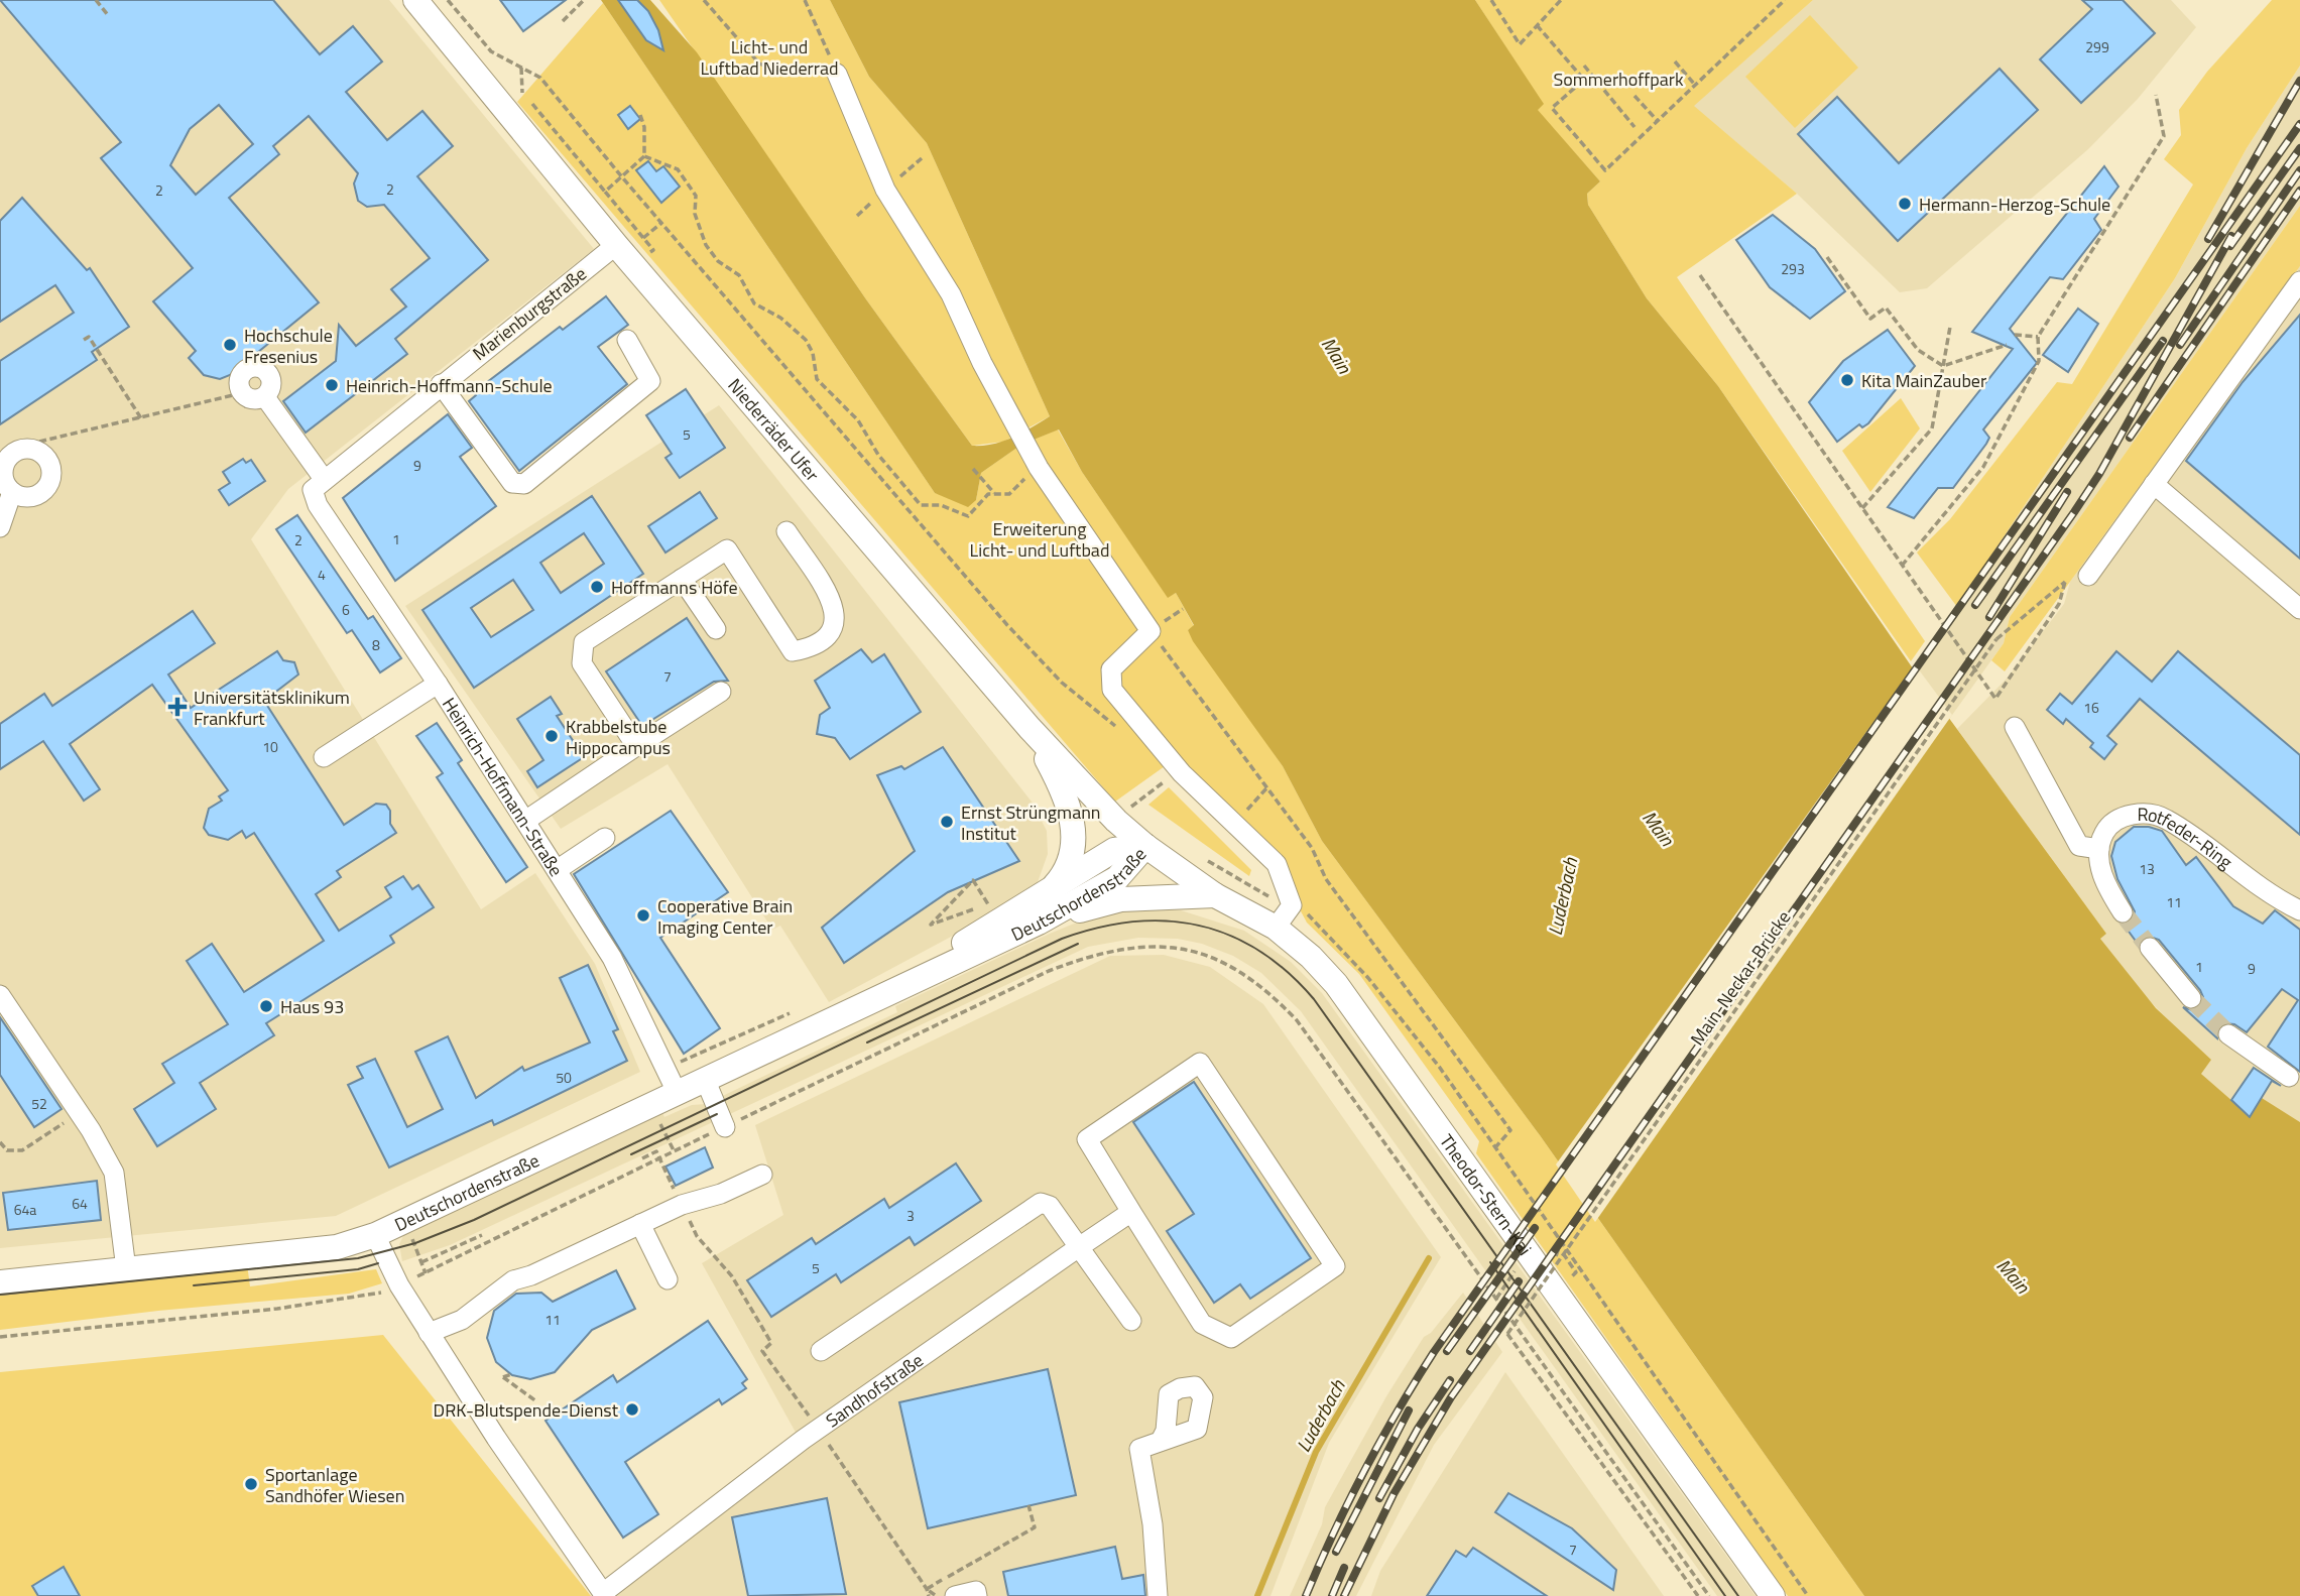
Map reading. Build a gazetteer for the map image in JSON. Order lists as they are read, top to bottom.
{
  "streets": {
    "main road": ["Niederräder Ufer", "Deutschordenstraße", "Theodor-Stern-Kai"],
    "street": [
      "Marienburgstraße",
      "Heinrich-Hoffmann-Straße",
      "Rotfeder-Ring",
      "Sandhofstraße"
    ],
    "path": ["Main-Neckar-Brücke"]
  },
  "crossings": [
    ["Marienburgstraße", "Niederräder Ufer"],
    ["Marienburgstraße", "Heinrich-Hoffmann-Straße"],
    ["Niederräder Ufer", "Deutschordenstraße"],
    ["Niederräder Ufer", "Theodor-Stern-Kai"],
    ["Heinrich-Hoffmann-Straße", "Deutschordenstraße"],
    ["Deutschordenstraße", "Theodor-Stern-Kai"],
    ["Deutschordenstraße", "Sandhofstraße"]
  ],
  "water": ["Main", "Luderbach"],
  "parks": ["Licht- und Luftbad Niederrad", "Sommerhoffpark", "Erweiterung Licht- und Luftbad"],
  "places": {
    "other": [
      "Hermann-Herzog-Schule",
      "Hochschule Fresenius",
      "Kita MainZauber",
      "Heinrich-Hoffmann-Schule",
      "Hoffmanns Höfe",
      "Krabbelstube Hippocampus",
      "Ernst Strüngmann Institut",
      "Cooperative Brain Imaging Center",
      "Haus 93",
      "DRK-Blutspende-Dienst",
      "Sportanlage Sandhöfer Wiesen"
    ],
    "health": ["Universitätsklinikum Frankfurt"]
  },
  "house_numbers": [
    "299",
    "2",
    "2",
    "293",
    "5",
    "9",
    "1",
    "2",
    "4",
    "6",
    "8",
    "7",
    "16",
    "10",
    "13",
    "11",
    "1",
    "9",
    "50",
    "52",
    "64",
    "64a",
    "3",
    "5",
    "11",
    "7"
  ]
}
